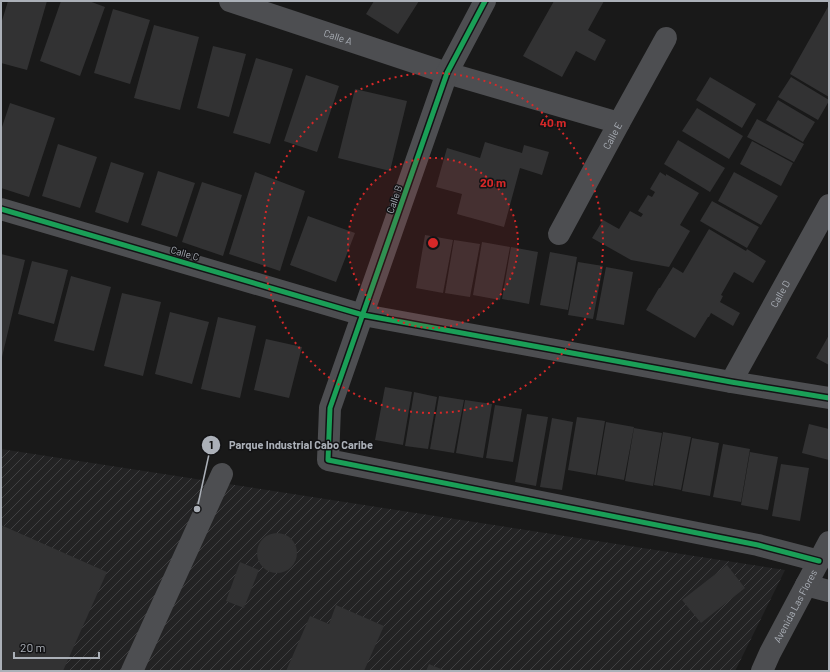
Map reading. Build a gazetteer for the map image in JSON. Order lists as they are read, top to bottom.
{
  "streets": {
    "street": [
      "Calle A",
      "Calle E",
      "Calle B",
      "Calle C",
      "Calle D",
      "Avenida Las Flores"
    ]
  },
  "crossings": [
    ["Calle A", "Calle E"],
    ["Calle A", "Calle B"],
    ["Calle B", "Calle C"],
    ["Calle B", "Avenida Las Flores"],
    ["Calle C", "Calle D"]
  ],
  "places": ["Parque Industrial Cabo Caribe"],
  "scale_bar": "20 m",
  "rings": ["40 m", "20 m"]
}
